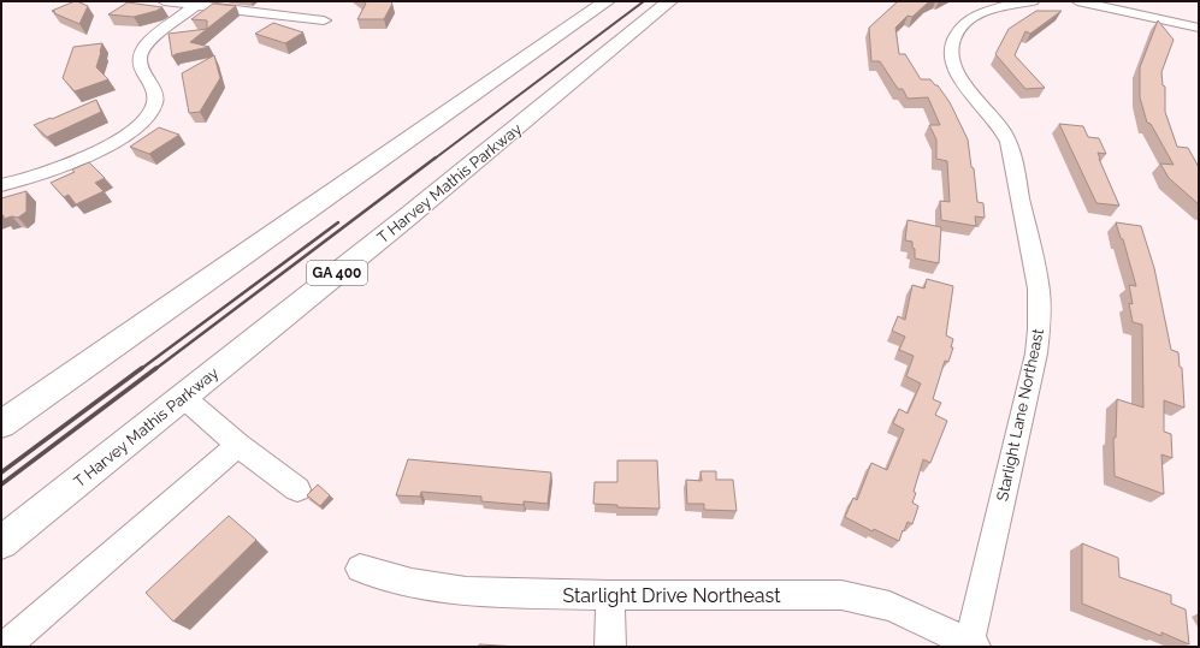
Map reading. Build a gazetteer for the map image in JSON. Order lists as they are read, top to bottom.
{
  "streets": {
    "highway": ["T Harvey Mathis Parkway", "GA 400"],
    "street": ["Starlight Lane Northeast", "Starlight Drive Northeast"]
  },
  "crossings": [
    ["Starlight Lane Northeast", "Starlight Drive Northeast"]
  ]
}
